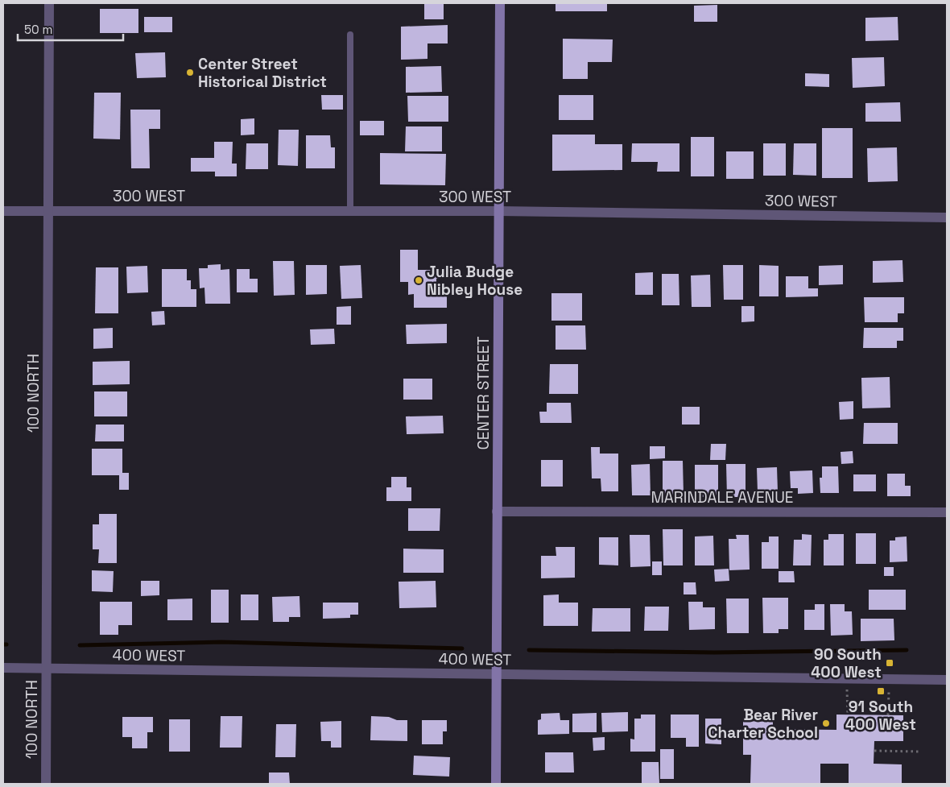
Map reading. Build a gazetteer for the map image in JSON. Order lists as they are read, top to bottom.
{
  "streets": {
    "street": [
      "300 WEST",
      "100 NORTH",
      "CENTER STREET",
      "MARINDALE AVENUE",
      "400 WEST"
    ]
  },
  "crossings": [
    ["300 WEST", "100 NORTH"],
    ["300 WEST", "CENTER STREET"],
    ["100 NORTH", "400 WEST"],
    ["CENTER STREET", "MARINDALE AVENUE"],
    ["CENTER STREET", "400 WEST"]
  ],
  "places": {
    "other": ["Center Street Historical District", "Julia Budge Nibley House", "Bear River Charter School"],
    "transit": ["90 South 400 West", "91 South 400 West"]
  },
  "scale_bar": "50 m"
}
